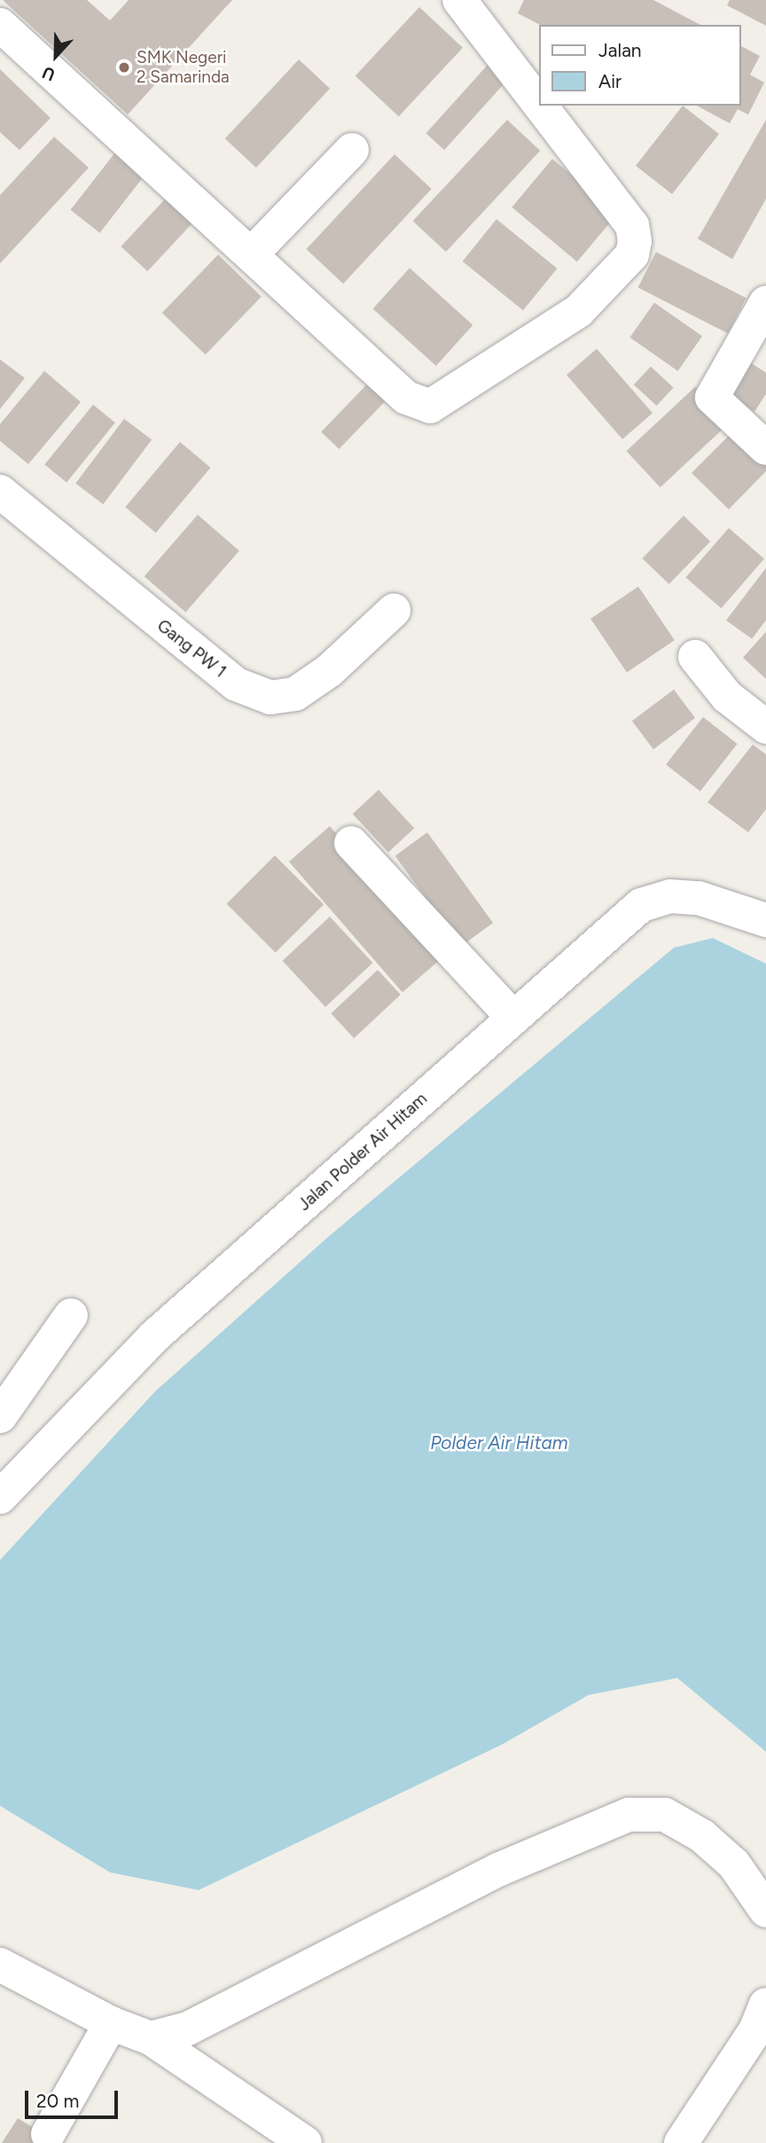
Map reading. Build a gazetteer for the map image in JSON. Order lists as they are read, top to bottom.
{
  "streets": {
    "street": ["Gang PW 1", "Jalan Polder Air Hitam"]
  },
  "water": ["Polder Air Hitam"],
  "places": ["SMK Negeri 2 Samarinda"],
  "legend": ["Jalan", "Air"],
  "scale_bar": "20 m",
  "north": "bottom"
}
